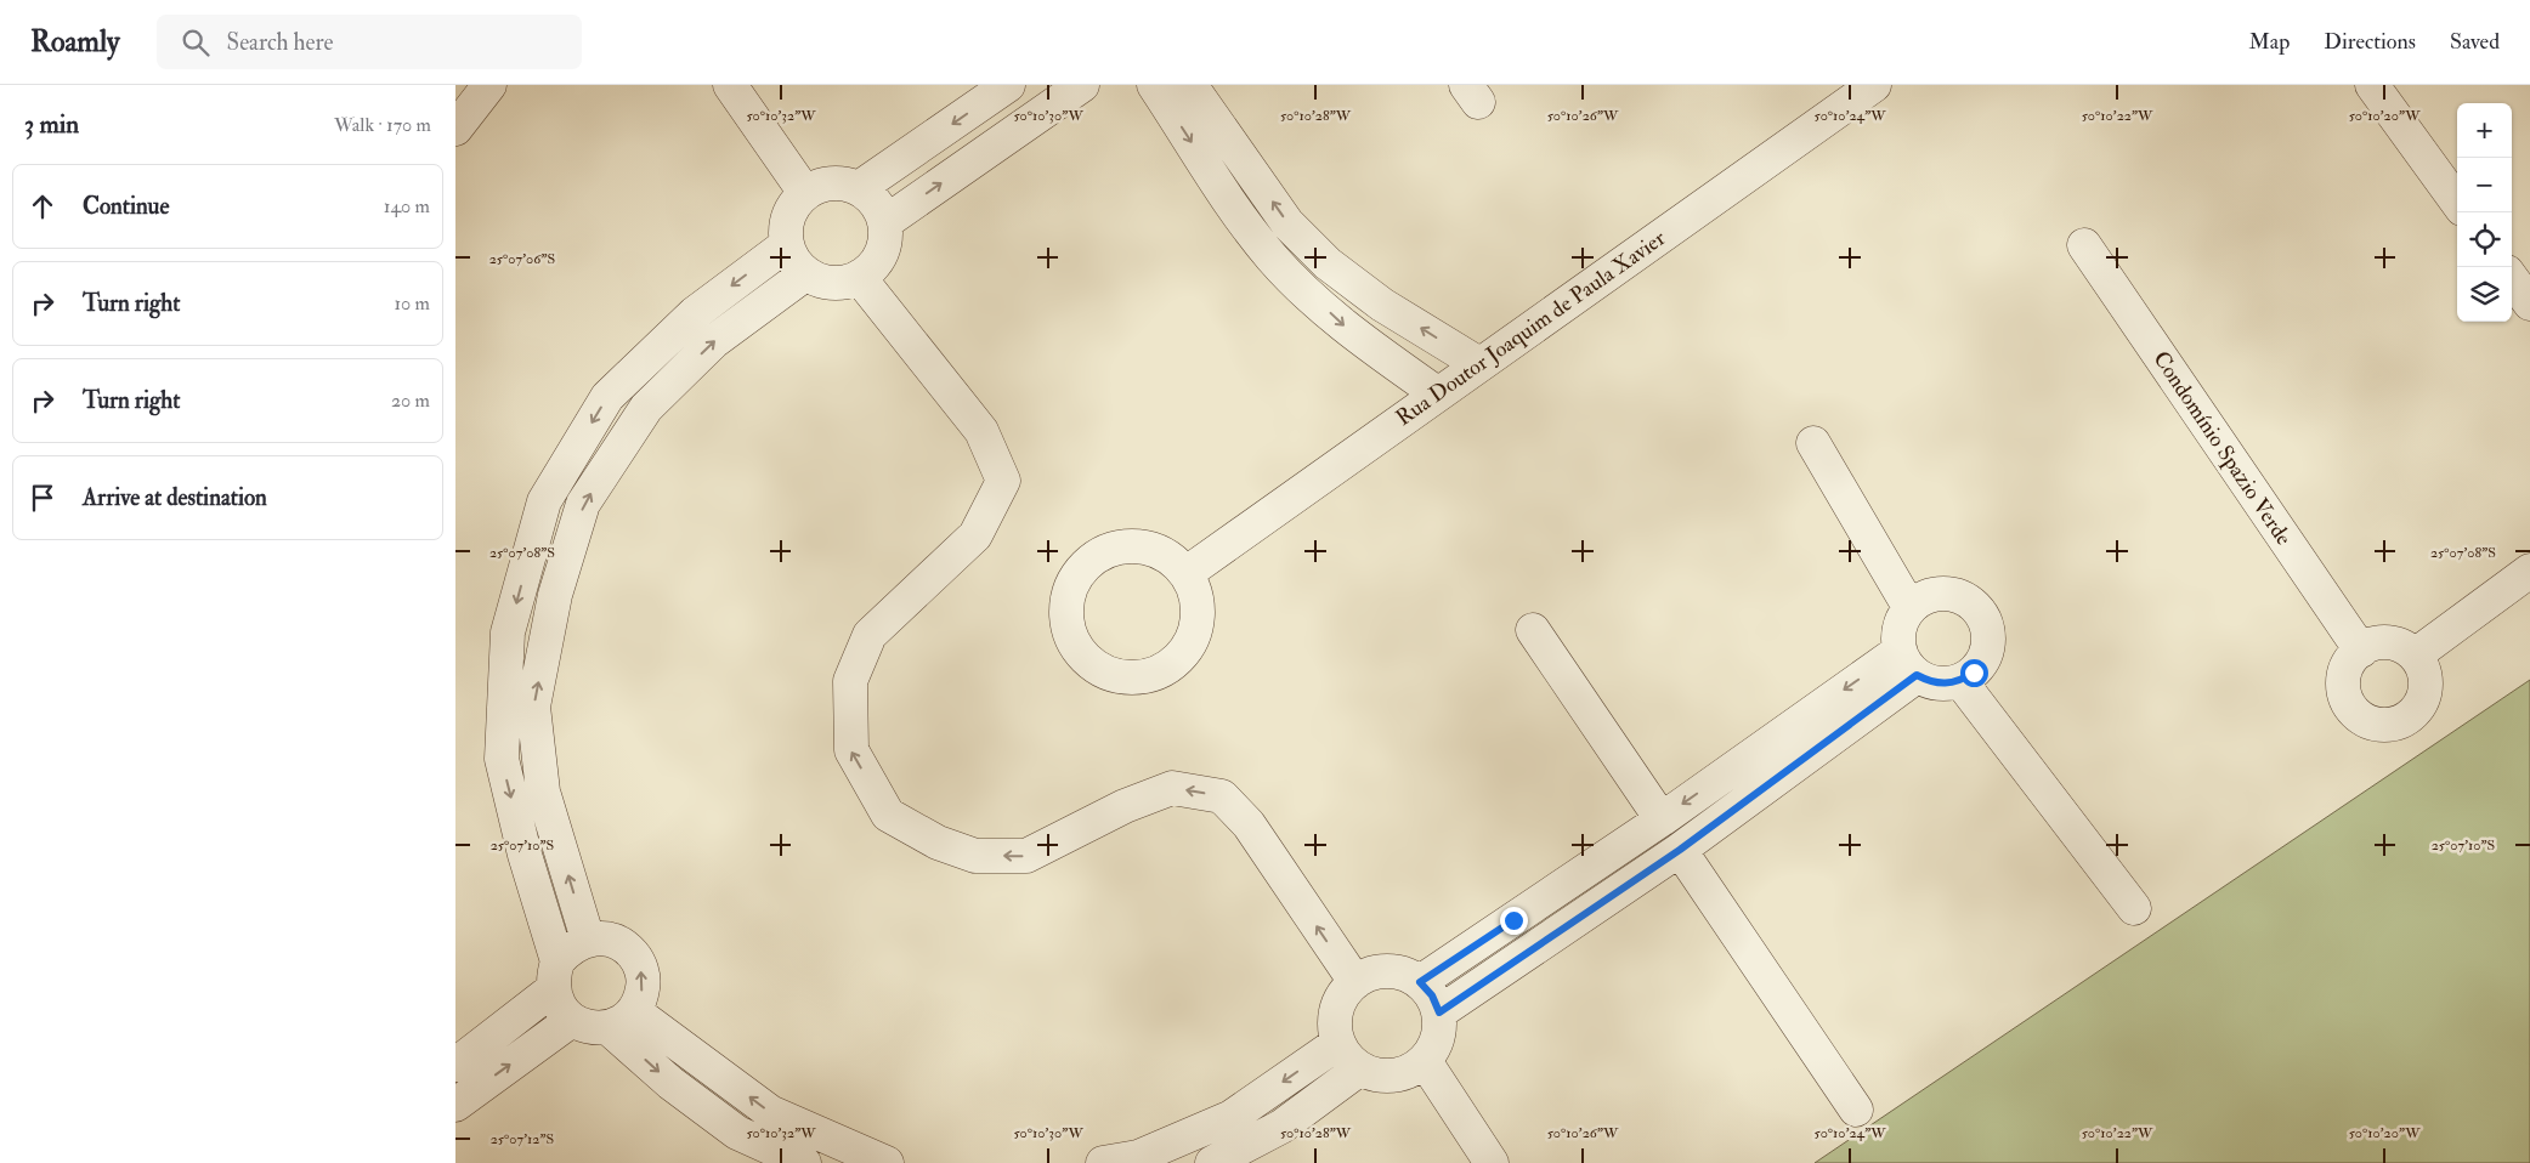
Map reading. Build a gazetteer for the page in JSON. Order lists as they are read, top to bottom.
{
  "streets": {
    "street": ["Rua Doutor Joaquim de Paula Xavier", "Condomínio Spazio Verde"]
  },
  "page": {
    "header": "Roamly",
    "search": "Search here",
    "nav": ["Map", "Directions", "Saved"],
    "heading": ["3 min", "Walk · 170 m"],
    "map_buttons": ["+", "−"],
    "list": [
      ["Continue", "140 m"],
      ["Turn right", "10 m"],
      ["Turn right", "20 m"],
      "Arrive at destination"
    ]
  },
  "coordinates": [
    "50°10'32\"W",
    "50°10'30\"W",
    "50°10'28\"W",
    "50°10'26\"W",
    "50°10'24\"W",
    "50°10'22\"W",
    "50°10'20\"W",
    "25°07'06\"S",
    "25°07'08\"S",
    "25°07'10\"S",
    "25°07'12\"S"
  ]
}
